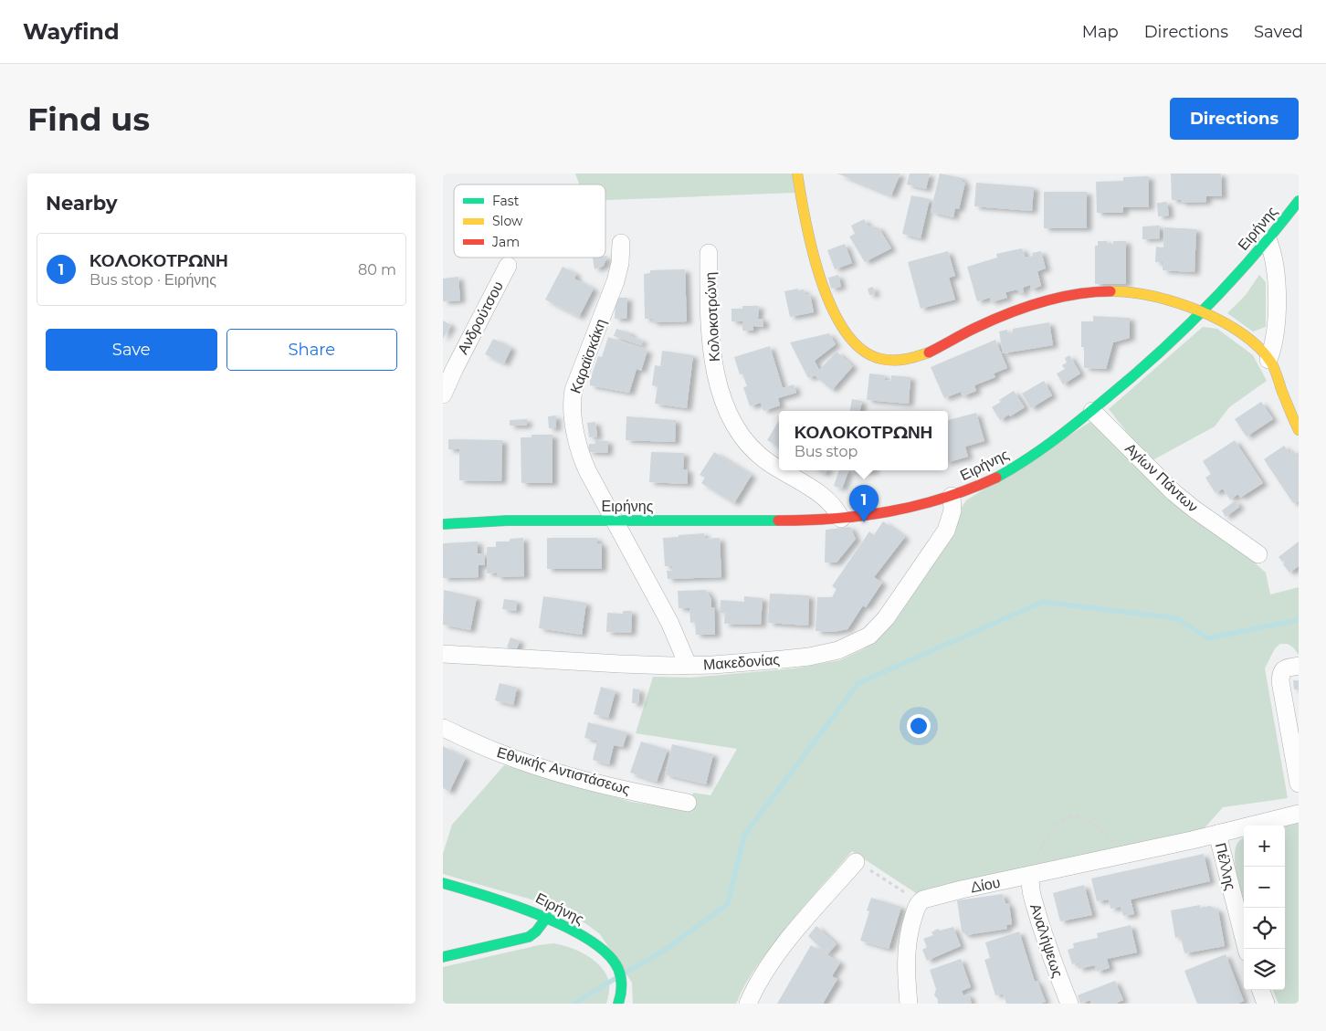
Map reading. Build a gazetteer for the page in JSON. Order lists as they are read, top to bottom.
{
  "streets": {
    "street": [
      "Ειρήνης",
      "Κολοκοτρώνη",
      "Ανδρούτσου",
      "Καραϊσκάκη",
      "Αγίων Πάντων",
      "Μακεδονίας",
      "Εθνικής Αντιστάσεως",
      "Πέλλης",
      "Δίου",
      "Αναλήψεως"
    ]
  },
  "crossings": [
    ["Ειρήνης", "Κολοκοτρώνη"],
    ["Ειρήνης", "Καραϊσκάκη"],
    ["Ειρήνης", "Αγίων Πάντων"],
    ["Ειρήνης", "Μακεδονίας"],
    ["Καραϊσκάκη", "Μακεδονίας"],
    ["Πέλλης", "Δίου"],
    ["Δίου", "Αναλήψεως"]
  ],
  "legend": ["Fast", "Slow", "Jam"],
  "page": {
    "header": "Wayfind",
    "nav": ["Map", "Directions", "Saved"],
    "buttons": [
      "Directions",
      ["Save", "Share"]
    ],
    "title": "Find us",
    "heading": "Nearby",
    "list": [
      {
        "mark": "1",
        "name": "ΚΟΛΟΚΟΤΡΩΝΗ",
        "note": "Bus stop · Ειρήνης",
        "value": "80 m"
      }
    ],
    "popup": ["ΚΟΛΟΚΟΤΡΩΝΗ", "Bus stop"],
    "pins": "1",
    "map_buttons": ["+", "−"]
  }
}
